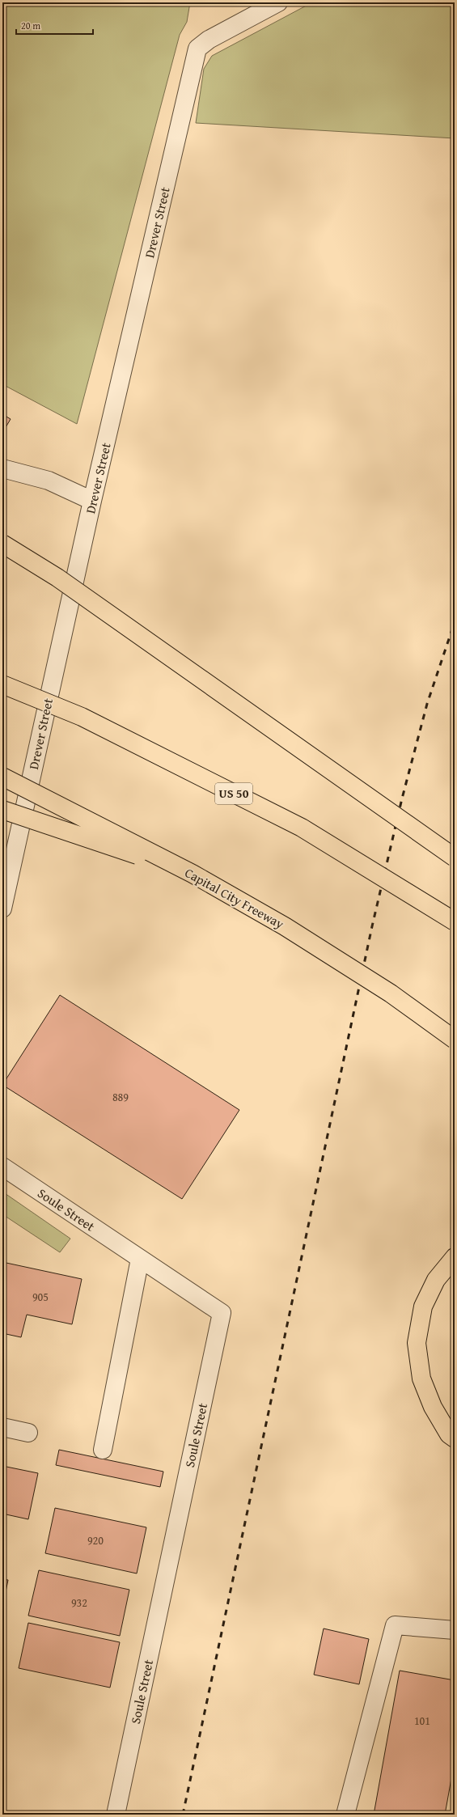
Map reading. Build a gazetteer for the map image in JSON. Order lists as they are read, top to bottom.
{
  "streets": {
    "highway": ["US 50", "Capital City Freeway"],
    "street": ["Drever Street", "Soule Street"]
  },
  "house_numbers": [
    "889",
    "905",
    "920",
    "932",
    "101"
  ],
  "scale_bar": "20 m"
}
